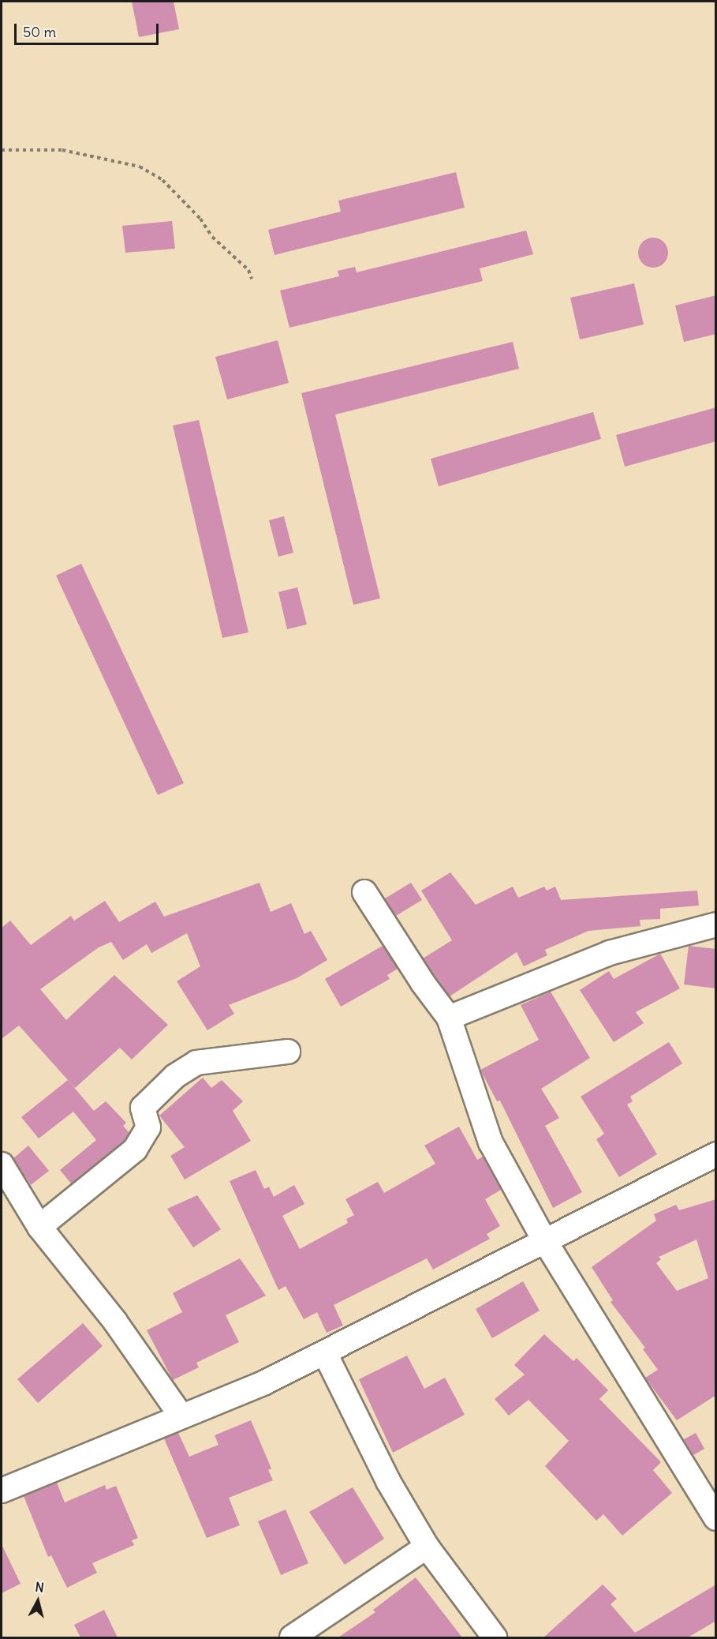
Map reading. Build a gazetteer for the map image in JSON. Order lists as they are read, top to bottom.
{
  "scale_bar": "50 m",
  "north": "top"
}
